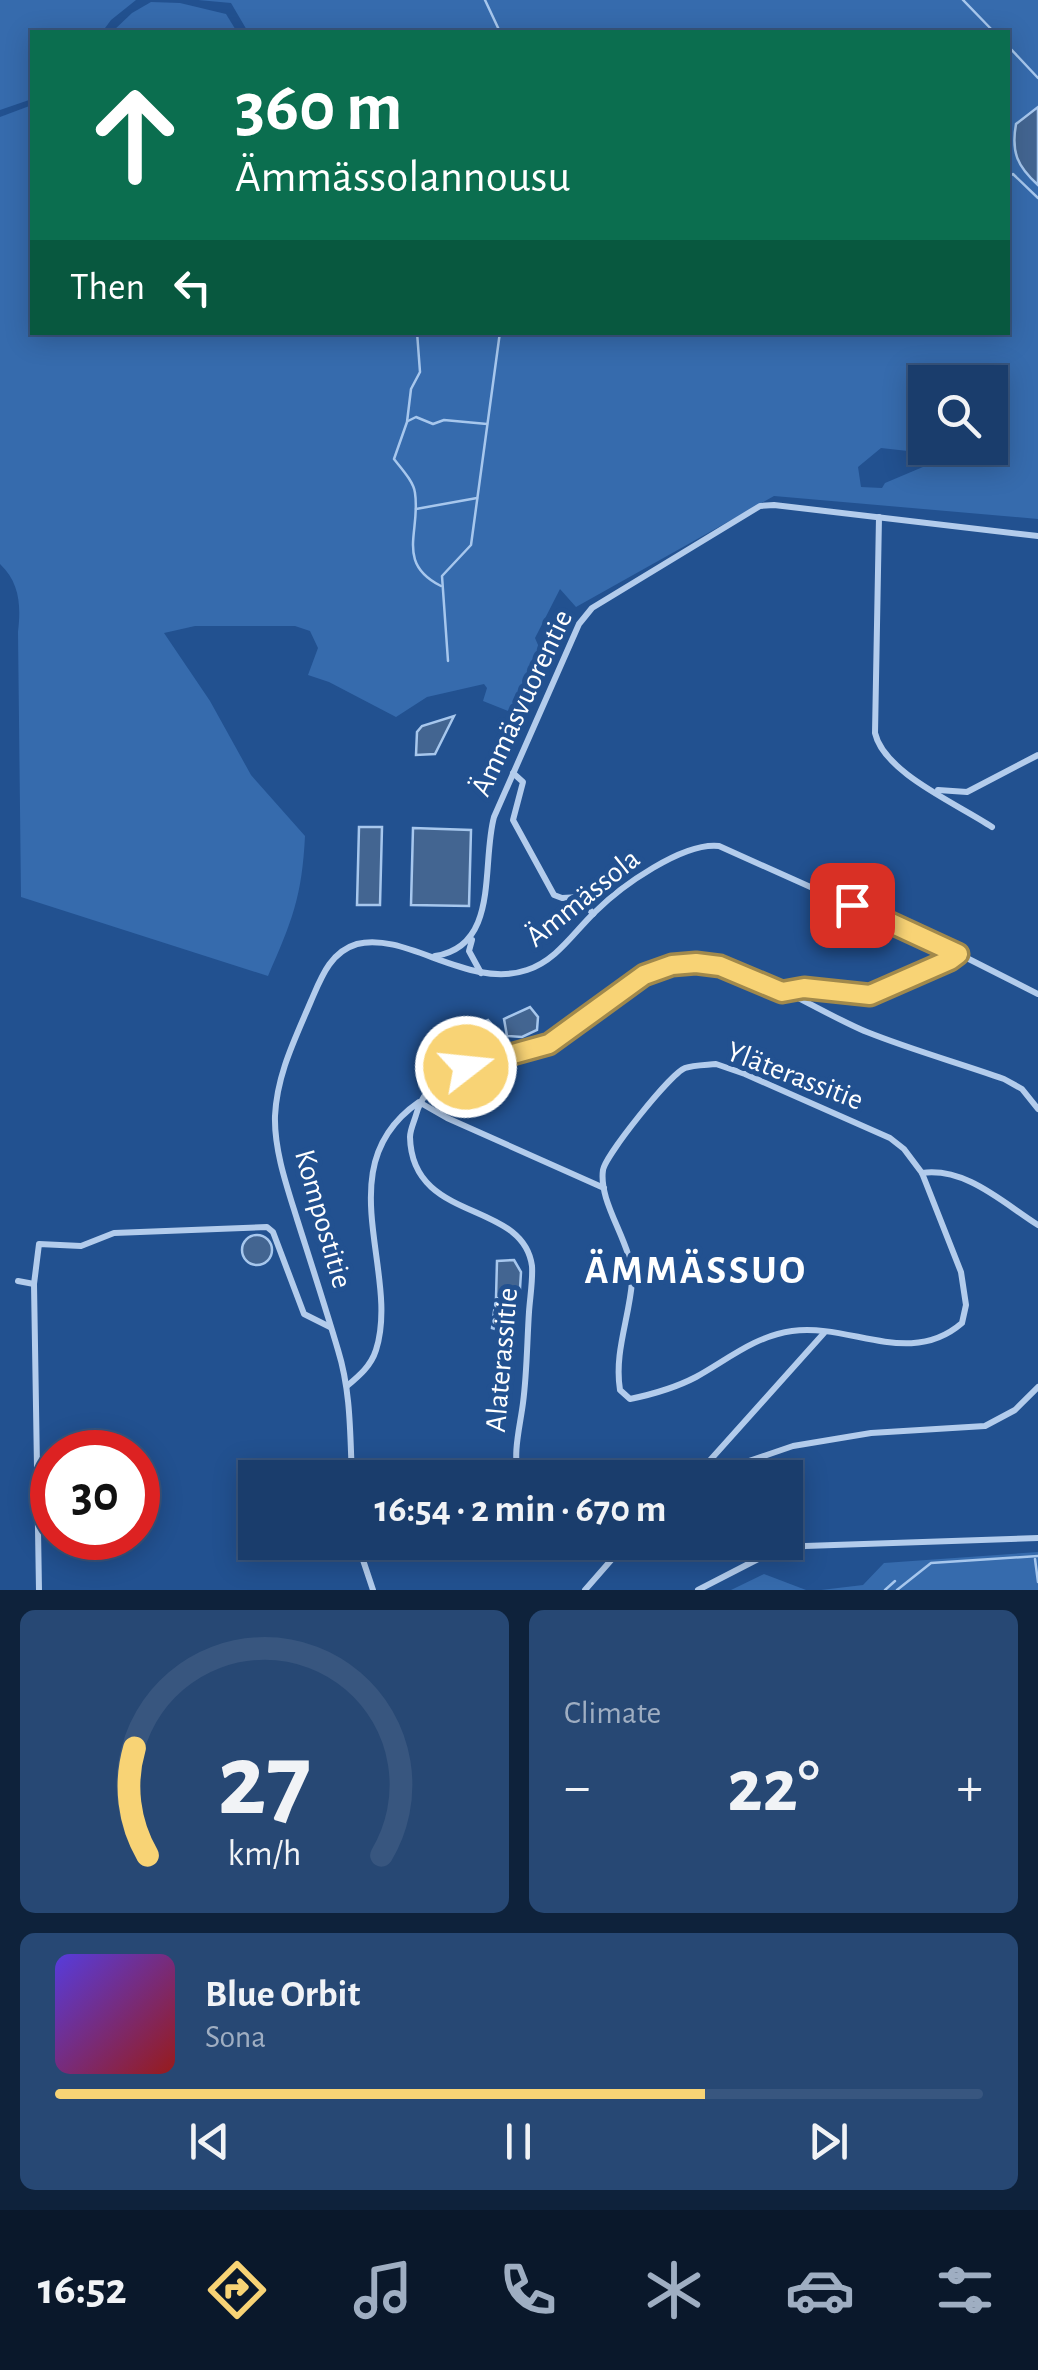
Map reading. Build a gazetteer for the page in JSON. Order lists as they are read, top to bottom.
{
  "streets": {
    "street": [
      "Ämmäsvuorentie",
      "Ämmässola",
      "Yläterassitie",
      "Kompostitie",
      "Alaterassitie"
    ]
  },
  "crossings": [
    ["Ämmässola", "Kompostitie"]
  ],
  "districts": ["ÄMMÄSSUO"],
  "page": {
    "turn": ["360 m", "Ämmässolannousu"],
    "then": "Then",
    "limit": "30",
    "trip": "16:54 · 2 min · 670 m",
    "tile": "Climate",
    "heat": ["−", "22°", "+"],
    "song": ["Blue Orbit", "Sona"],
    "tabs": "16:52",
    "gauge": ["27", "km/h"]
  }
}
